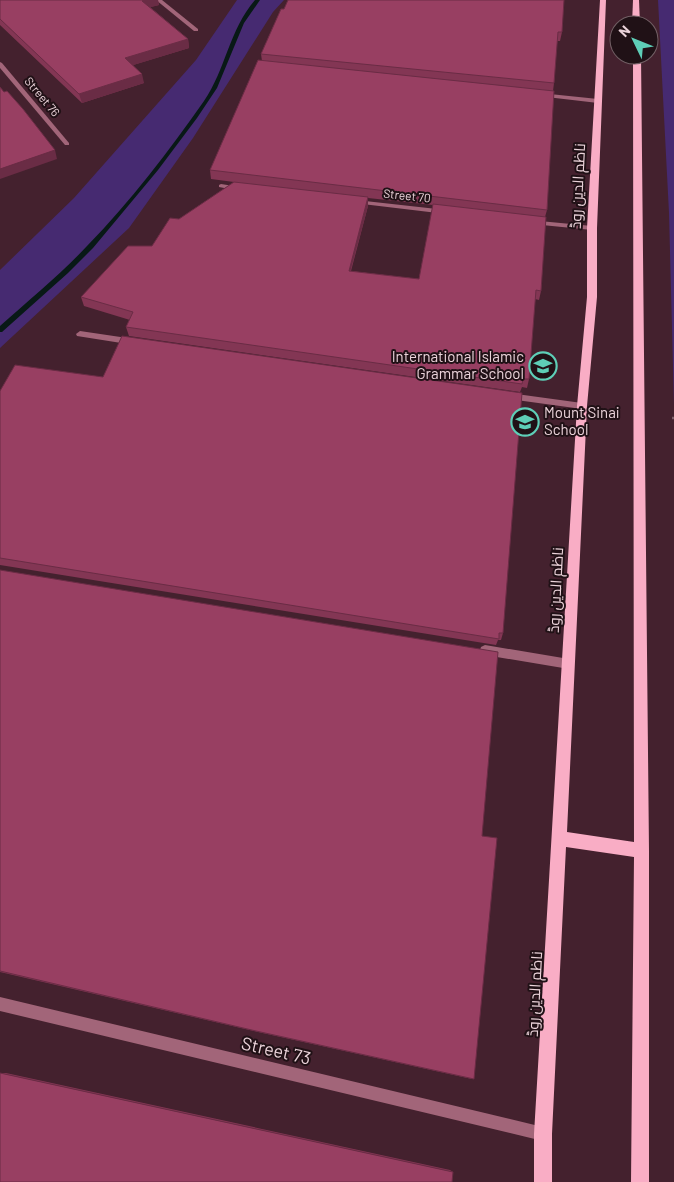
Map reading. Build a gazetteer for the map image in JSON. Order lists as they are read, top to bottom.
{
  "streets": {
    "main road": ["ناظم الدین روڈ"],
    "street": ["Street 76", "Street 70", "Street 73"]
  },
  "crossings": [
    ["ناظم الدین روڈ", "Street 73"]
  ],
  "places": {
    "school or university": ["International Islamic Grammar School", "Mount Sinai School"]
  },
  "north": "top left"
}
